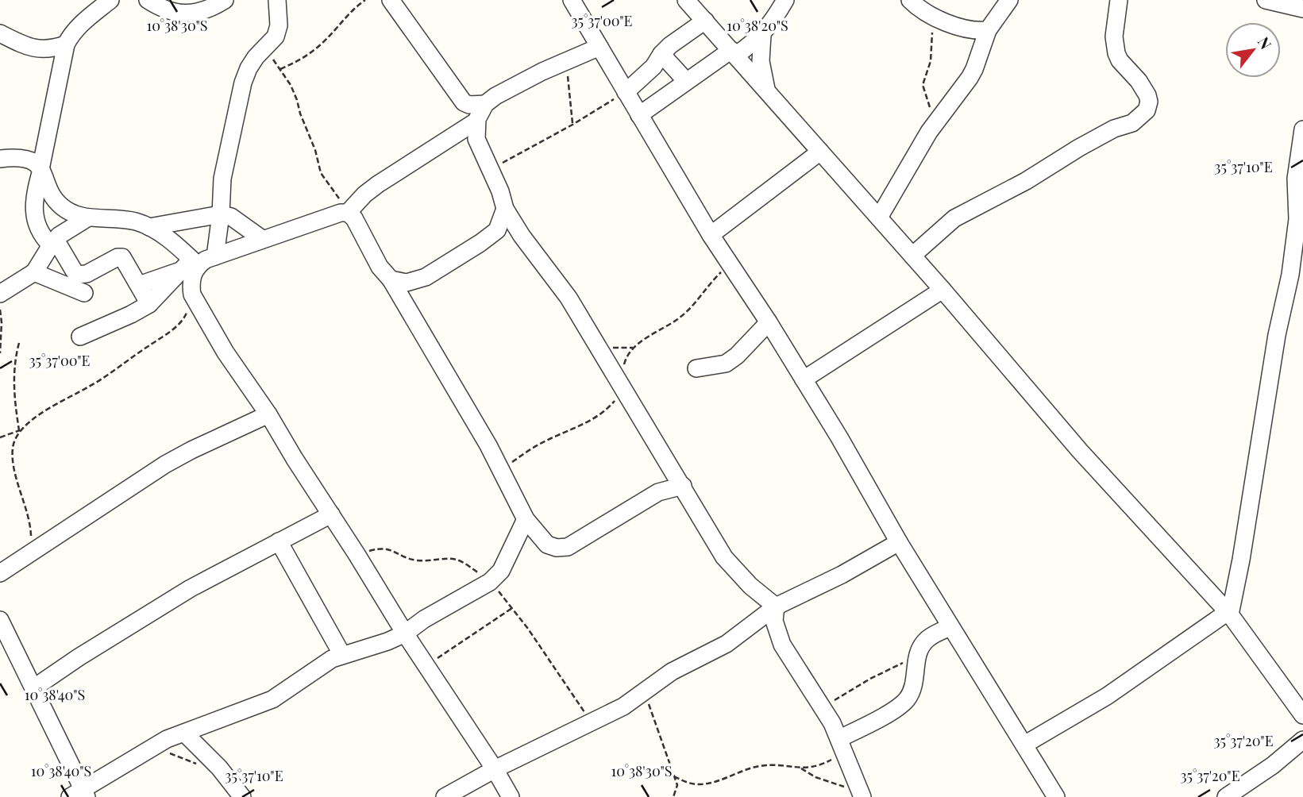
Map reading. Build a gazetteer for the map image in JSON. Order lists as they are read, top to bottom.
{
  "north": "top right",
  "coordinates": [
    "35°37'00\"E",
    "10°38'30\"S",
    "10°38'20\"S",
    "35°37'10\"E",
    "10°38'40\"S",
    "35°37'20\"E"
  ]
}
